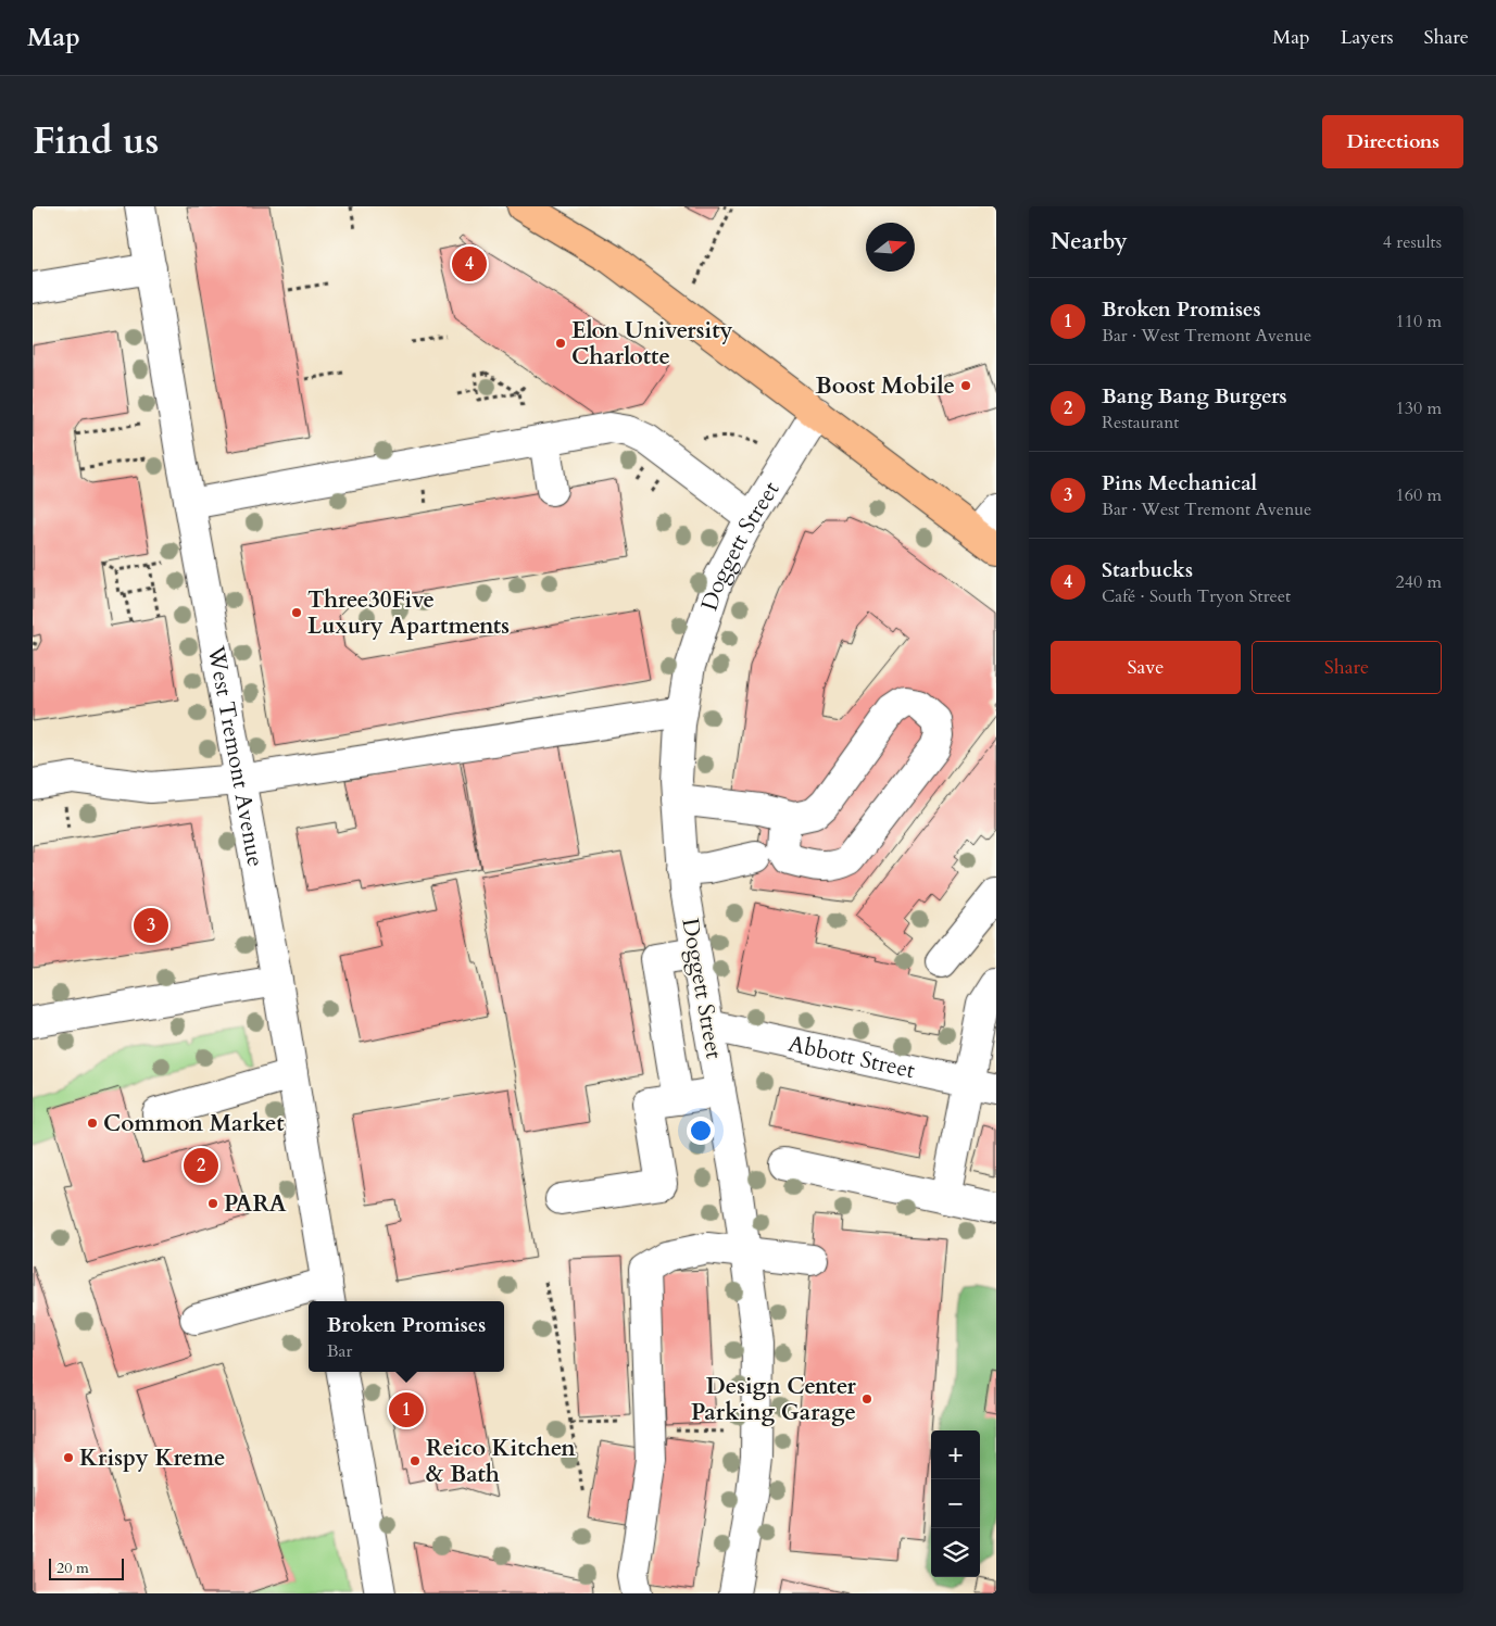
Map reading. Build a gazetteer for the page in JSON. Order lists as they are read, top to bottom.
{
  "streets": {
    "street": ["Doggett Street", "West Tremont Avenue", "Abbott Street"]
  },
  "crossings": [
    ["Doggett Street", "Abbott Street"]
  ],
  "places": [
    "Elon University Charlotte",
    "Boost Mobile",
    "Three30Five Luxury Apartments",
    "Common Market",
    "PARA",
    "Design Center Parking Garage",
    "Krispy Kreme",
    "Reico Kitchen & Bath"
  ],
  "scale_bar": "20 m",
  "north": "right",
  "page": {
    "header": "Map",
    "nav": ["Map", "Layers", "Share"],
    "title": "Find us",
    "buttons": [
      "Directions",
      ["Save", "Share"]
    ],
    "heading": ["Nearby", "4 results"],
    "pins": [
      "4",
      "3",
      "2",
      "1"
    ],
    "list": [
      {
        "mark": "1",
        "name": "Broken Promises",
        "note": "Bar · West Tremont Avenue",
        "value": "110 m"
      },
      {
        "mark": "2",
        "name": "Bang Bang Burgers",
        "note": "Restaurant",
        "value": "130 m"
      },
      {
        "mark": "3",
        "name": "Pins Mechanical",
        "note": "Bar · West Tremont Avenue",
        "value": "160 m"
      },
      {
        "mark": "4",
        "name": "Starbucks",
        "note": "Café · South Tryon Street",
        "value": "240 m"
      }
    ],
    "popup": ["Broken Promises", "Bar"],
    "map_buttons": ["+", "−"],
    "scale": "20 m"
  }
}
